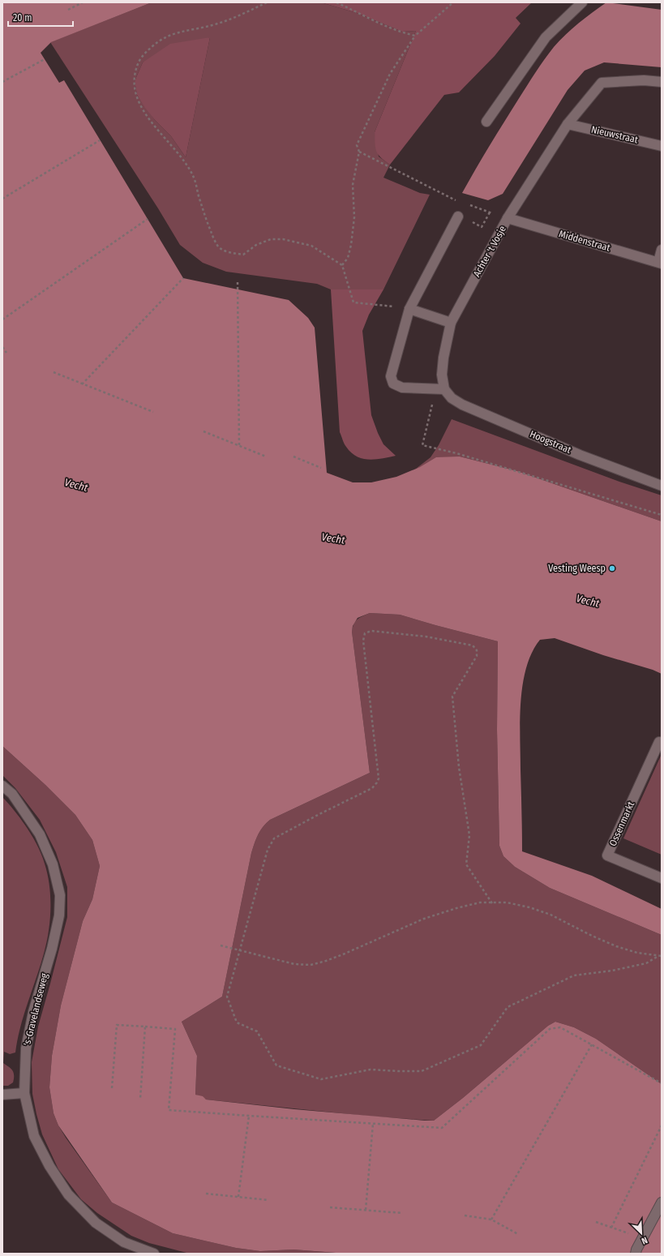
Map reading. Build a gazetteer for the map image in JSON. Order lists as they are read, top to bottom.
{
  "streets": {
    "street": [
      "Nieuwstraat",
      "Middenstraat",
      "Achter 't Vosje",
      "Hoogstraat",
      "Ossenmarkt",
      "'s-Gravelandseweg"
    ]
  },
  "crossings": [
    ["Nieuwstraat", "Achter 't Vosje"],
    ["Middenstraat", "Achter 't Vosje"],
    ["Achter 't Vosje", "Hoogstraat"]
  ],
  "water": ["Vecht"],
  "places": ["Vesting Weesp"],
  "scale_bar": "20 m",
  "north": "bottom right"
}
